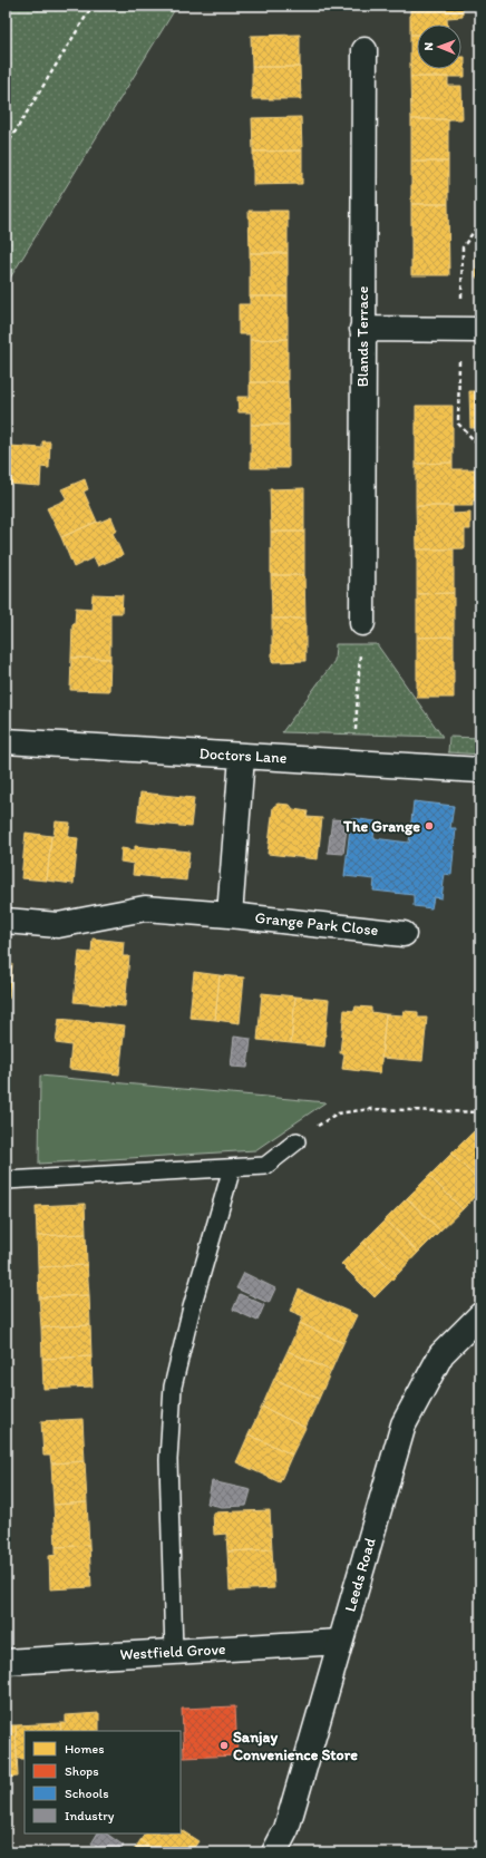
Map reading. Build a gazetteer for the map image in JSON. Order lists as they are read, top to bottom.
{
  "streets": {
    "street": [
      "Blands Terrace",
      "Doctors Lane",
      "Grange Park Close",
      "Leeds Road",
      "Westfield Grove"
    ]
  },
  "crossings": [
    ["Leeds Road", "Westfield Grove"]
  ],
  "places": ["The Grange", "Sanjay Convenience Store"],
  "legend": [
    "Homes",
    "Shops",
    "Schools",
    "Industry"
  ],
  "north": "left"
}
